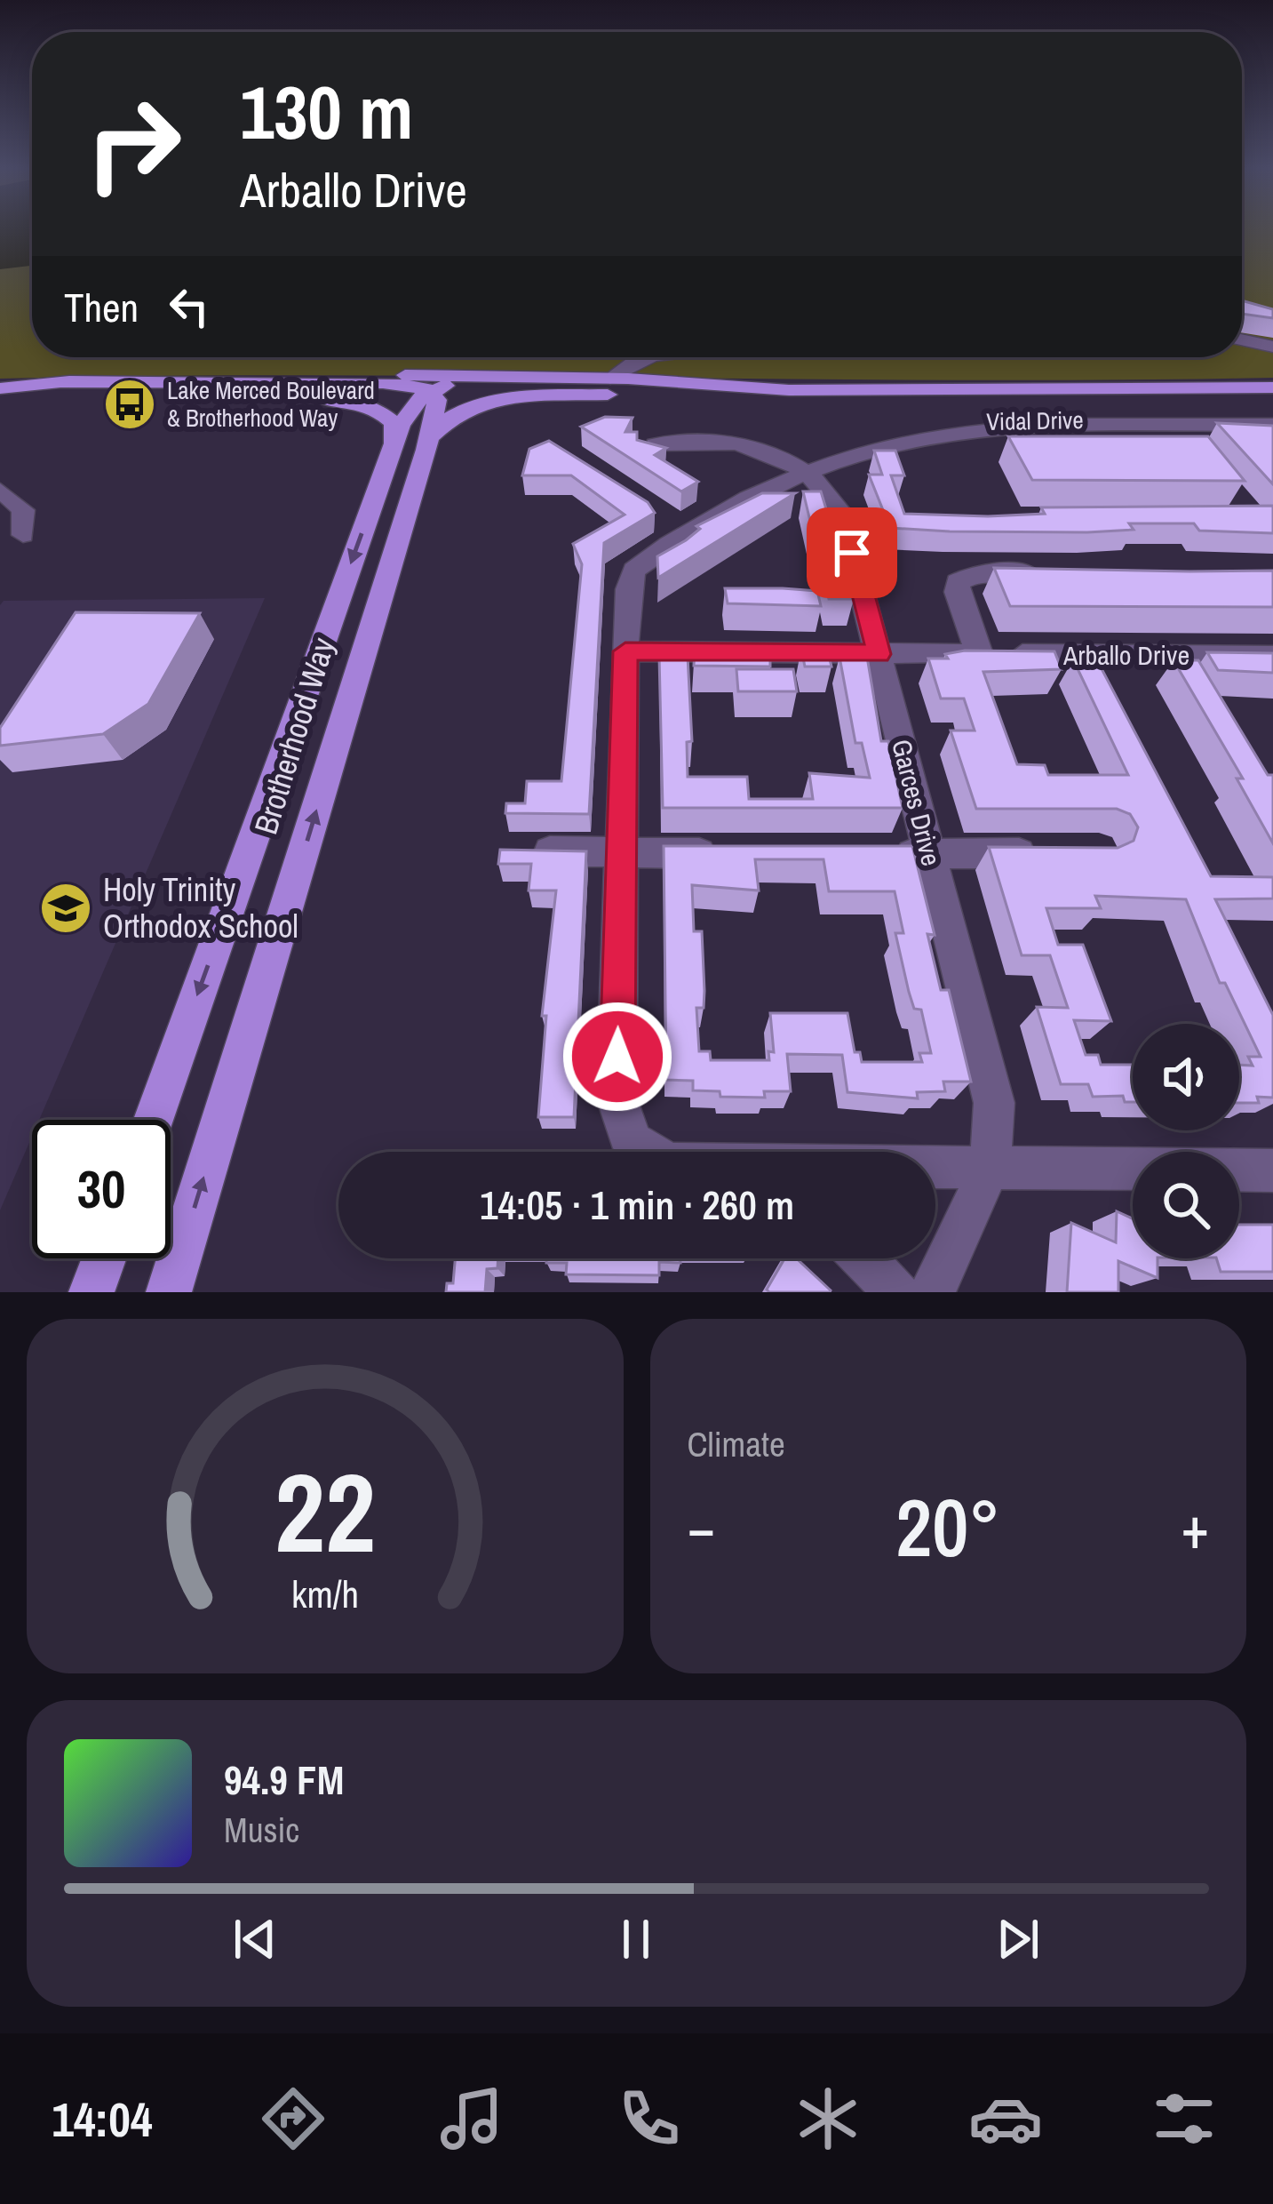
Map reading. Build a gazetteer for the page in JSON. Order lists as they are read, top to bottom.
{
  "streets": {
    "main road": ["Brotherhood Way"],
    "street": ["Vidal Drive", "Arballo Drive", "Garces Drive"]
  },
  "crossings": [
    ["Vidal Drive", "Arballo Drive"],
    ["Vidal Drive", "Garces Drive"],
    ["Arballo Drive", "Garces Drive"]
  ],
  "places": {
    "bus stop": ["Lake Merced Boulevard & Brotherhood Way"],
    "school or university": ["Holy Trinity Orthodox School"]
  },
  "page": {
    "turn": ["130 m", "Arballo Drive"],
    "then": "Then",
    "limit": "30",
    "trip": "14:05 · 1 min · 260 m",
    "tile": "Climate",
    "heat": ["−", "20°", "+"],
    "song": ["94.9 FM", "Music"],
    "tabs": "14:04",
    "gauge": ["22", "km/h"]
  }
}
